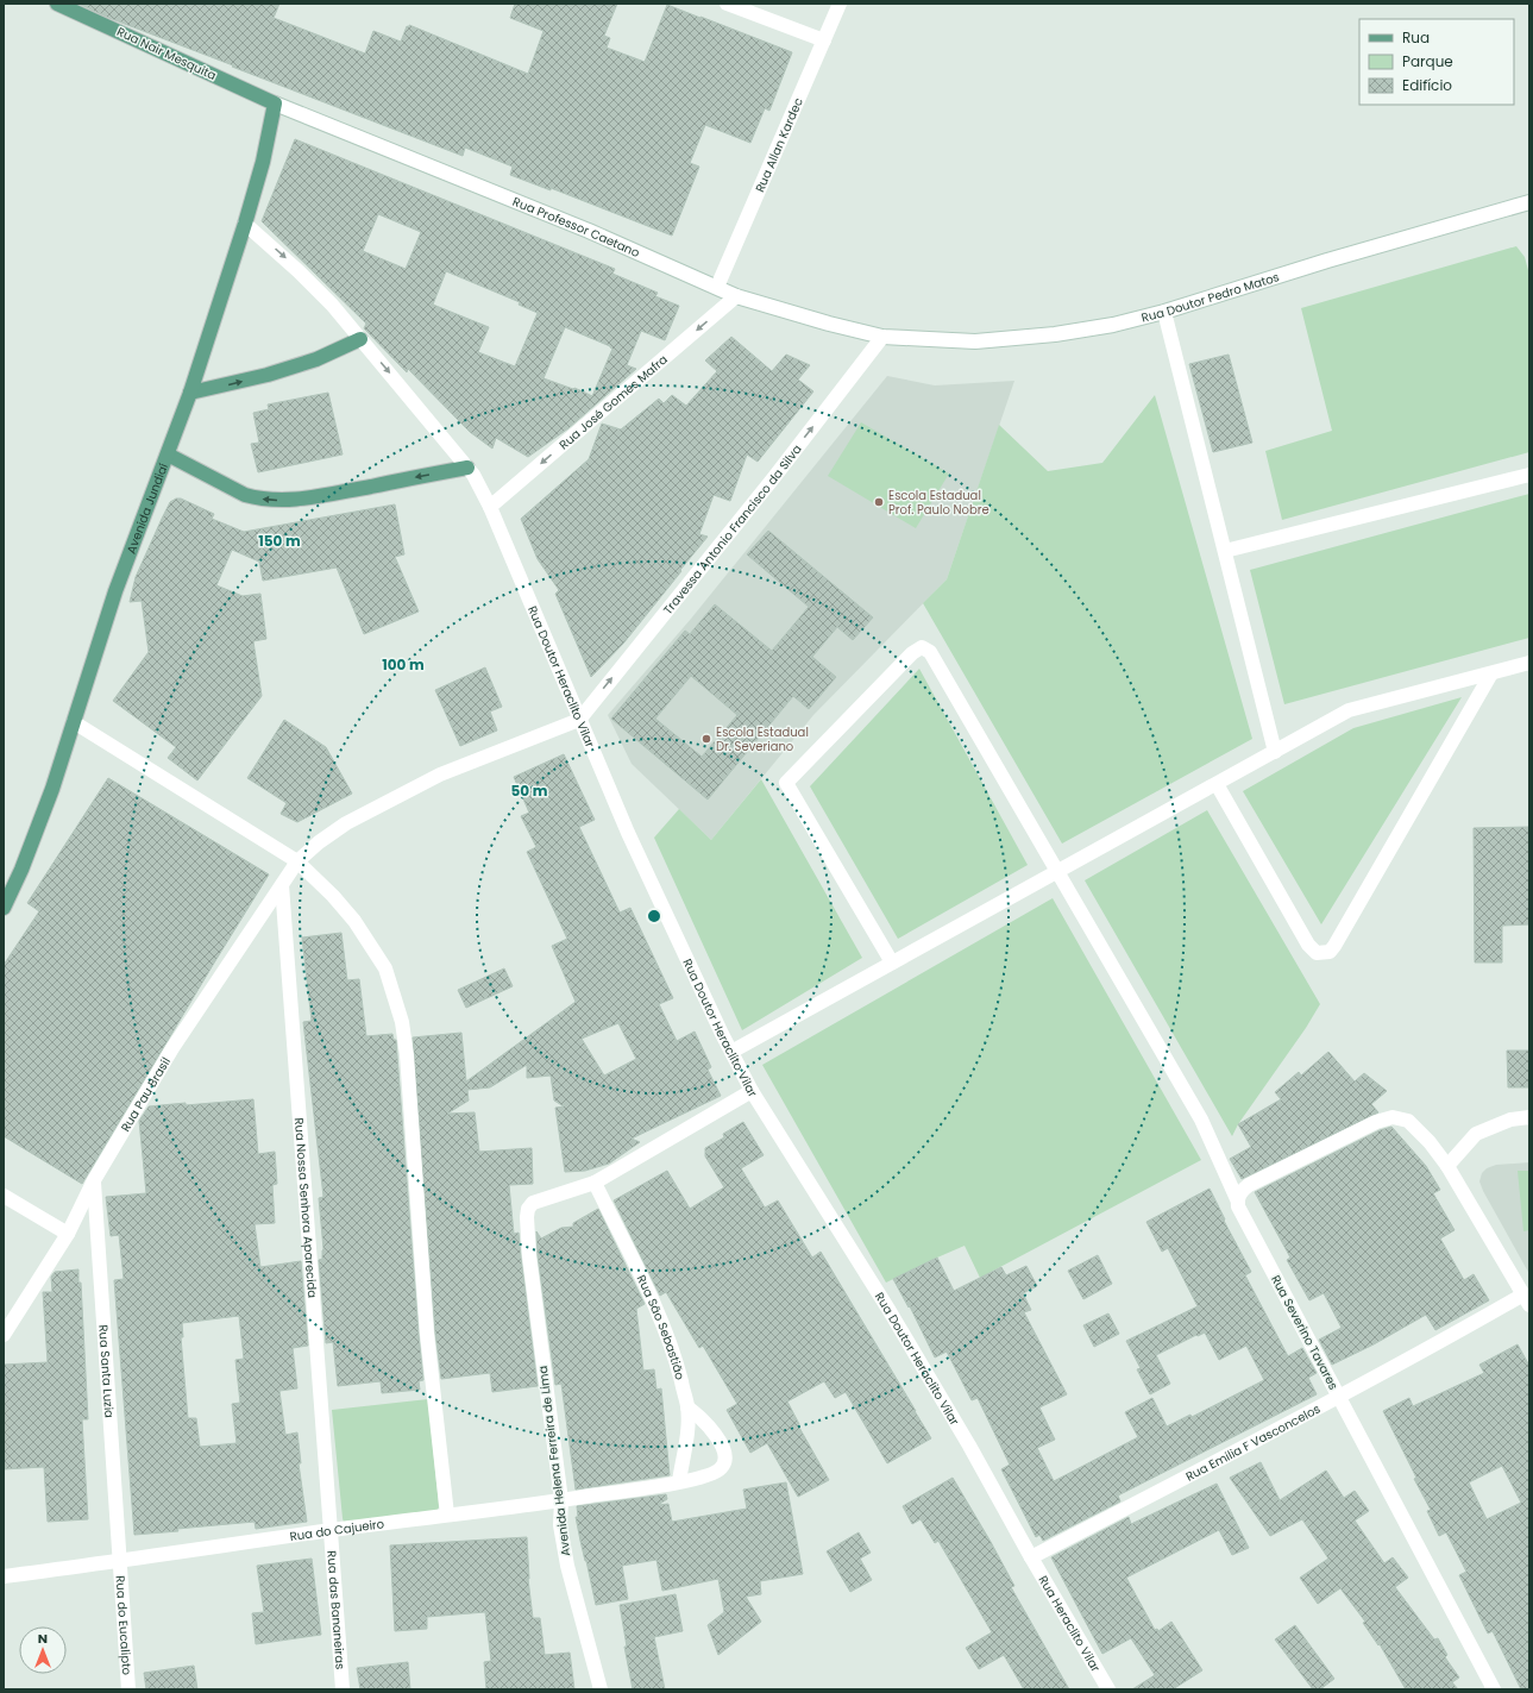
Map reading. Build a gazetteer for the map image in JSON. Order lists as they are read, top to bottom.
{
  "streets": {
    "main road": ["Rua Nair Mesquita", "Avenida Jundiaí"],
    "street": [
      "Rua Allan Kardec",
      "Rua Professor Caetano",
      "Rua Doutor Pedro Matos",
      "Rua José Gomes Mafra",
      "Travessa Antonio Francisco da Silva",
      "Rua Doutor Heraclito Vilar",
      "Rua Pau Brasil",
      "Rua Nossa Senhora Aparecida",
      "Rua São Sebastião",
      "Rua Severino Tavares",
      "Rua Santa Luzia",
      "Rua Emilia F Vasconcelos",
      "Avenida Helena Ferreira de Lima",
      "Rua do Cajueiro",
      "Rua das Bananeiras",
      "Rua Heraclito Vilar",
      "Rua do Eucalipto"
    ]
  },
  "crossings": [
    ["Rua Nair Mesquita", "Rua Professor Caetano"],
    ["Rua Nair Mesquita", "Avenida Jundiaí"],
    ["Rua Allan Kardec", "Rua Professor Caetano"],
    ["Rua Professor Caetano", "Rua Doutor Pedro Matos"],
    ["Rua Professor Caetano", "Rua José Gomes Mafra"],
    ["Rua Professor Caetano", "Avenida Jundiaí"],
    ["Rua Professor Caetano", "Travessa Antonio Francisco da Silva"],
    ["Rua Doutor Pedro Matos", "Travessa Antonio Francisco da Silva"],
    ["Rua José Gomes Mafra", "Rua Doutor Heraclito Vilar"],
    ["Travessa Antonio Francisco da Silva", "Rua Doutor Heraclito Vilar"],
    ["Travessa Antonio Francisco da Silva", "Rua Pau Brasil"],
    ["Rua Doutor Heraclito Vilar", "Rua Pau Brasil"],
    ["Rua Doutor Heraclito Vilar", "Rua Emilia F Vasconcelos"],
    ["Rua Doutor Heraclito Vilar", "Rua Heraclito Vilar"],
    ["Rua Pau Brasil", "Rua Nossa Senhora Aparecida"],
    ["Rua Pau Brasil", "Rua Santa Luzia"],
    ["Rua Nossa Senhora Aparecida", "Rua do Cajueiro"],
    ["Rua Nossa Senhora Aparecida", "Rua das Bananeiras"],
    ["Rua São Sebastião", "Avenida Helena Ferreira de Lima"],
    ["Rua São Sebastião", "Rua do Cajueiro"],
    ["Rua Severino Tavares", "Rua Emilia F Vasconcelos"],
    ["Rua Santa Luzia", "Rua do Cajueiro"],
    ["Rua Santa Luzia", "Rua do Eucalipto"],
    ["Rua Emilia F Vasconcelos", "Rua Heraclito Vilar"],
    ["Avenida Helena Ferreira de Lima", "Rua do Cajueiro"],
    ["Rua do Cajueiro", "Rua das Bananeiras"],
    ["Rua do Cajueiro", "Rua do Eucalipto"]
  ],
  "one_way": ["Rua José Gomes Mafra", "Travessa Antonio Francisco da Silva"],
  "places": ["Escola Estadual Prof. Paulo Nobre", "Escola Estadual Dr. Severiano"],
  "legend": ["Rua", "Parque", "Edifício"],
  "north": "top",
  "rings": ["150 m", "100 m", "50 m"]
}
